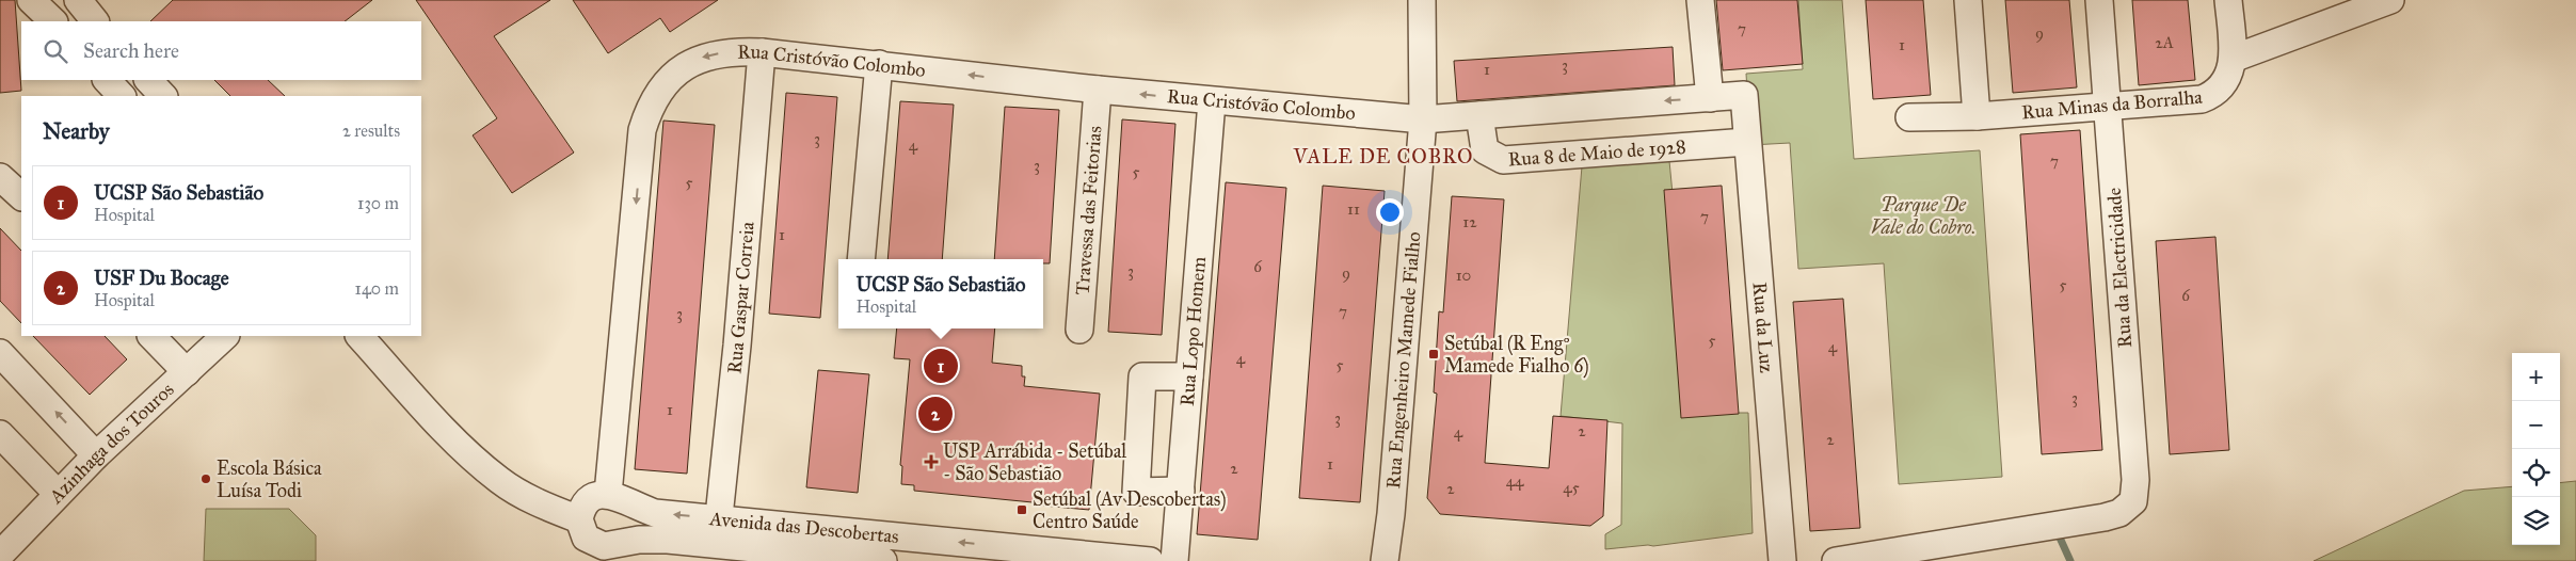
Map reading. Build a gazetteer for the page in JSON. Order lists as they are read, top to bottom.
{
  "streets": {
    "street": [
      "Rua Cristóvão Colombo",
      "Rua Minas da Borralha",
      "Rua 8 de Maio de 1928",
      "Travessa das Feitorias",
      "Rua da Electricidade",
      "Rua Gaspar Correia",
      "Rua da Luz",
      "Rua Lopo Homem",
      "Rua Engenheiro Mamede Fialho",
      "Azinhaga dos Touros",
      "Avenida das Descobertas"
    ]
  },
  "crossings": [
    ["Rua Cristóvão Colombo", "Travessa das Feitorias"],
    ["Rua Cristóvão Colombo", "Rua Gaspar Correia"],
    ["Rua Cristóvão Colombo", "Rua Lopo Homem"],
    ["Rua Cristóvão Colombo", "Rua Engenheiro Mamede Fialho"],
    ["Rua Cristóvão Colombo", "Avenida das Descobertas"],
    ["Rua Minas da Borralha", "Rua da Electricidade"],
    ["Rua 8 de Maio de 1928", "Rua da Luz"],
    ["Rua Gaspar Correia", "Avenida das Descobertas"]
  ],
  "districts": ["VALE DE COBRO"],
  "parks": ["Parque De Vale do Cobro."],
  "places": {
    "transit": ["Setúbal (R Engº Mamede Fialho 6)", "Setúbal (Av Descobertas) Centro Saúde"],
    "health": ["USP Arrábida - Setúbal - São Sebastião"],
    "other": ["Escola Básica Luísa Todi"]
  },
  "house_numbers": [
    "7",
    "9",
    "2A",
    "1",
    "3",
    "1",
    "3",
    "4",
    "7",
    "3",
    "5",
    "5",
    "11",
    "7",
    "12",
    "1",
    "6",
    "3",
    "9",
    "10",
    "5",
    "6",
    "7",
    "3",
    "5",
    "4",
    "4",
    "5",
    "3",
    "1",
    "3",
    "2",
    "4",
    "2",
    "1",
    "2",
    "44",
    "45",
    "2"
  ],
  "page": {
    "search": "Search here",
    "heading": ["Nearby", "2 results"],
    "list": [
      {
        "mark": "1",
        "name": "UCSP São Sebastião",
        "note": "Hospital",
        "value": "130 m"
      },
      {
        "mark": "2",
        "name": "USF Du Bocage",
        "note": "Hospital",
        "value": "140 m"
      }
    ],
    "popup": ["UCSP São Sebastião", "Hospital"],
    "pins": ["1", "2"],
    "map_buttons": ["+", "−"]
  }
}
